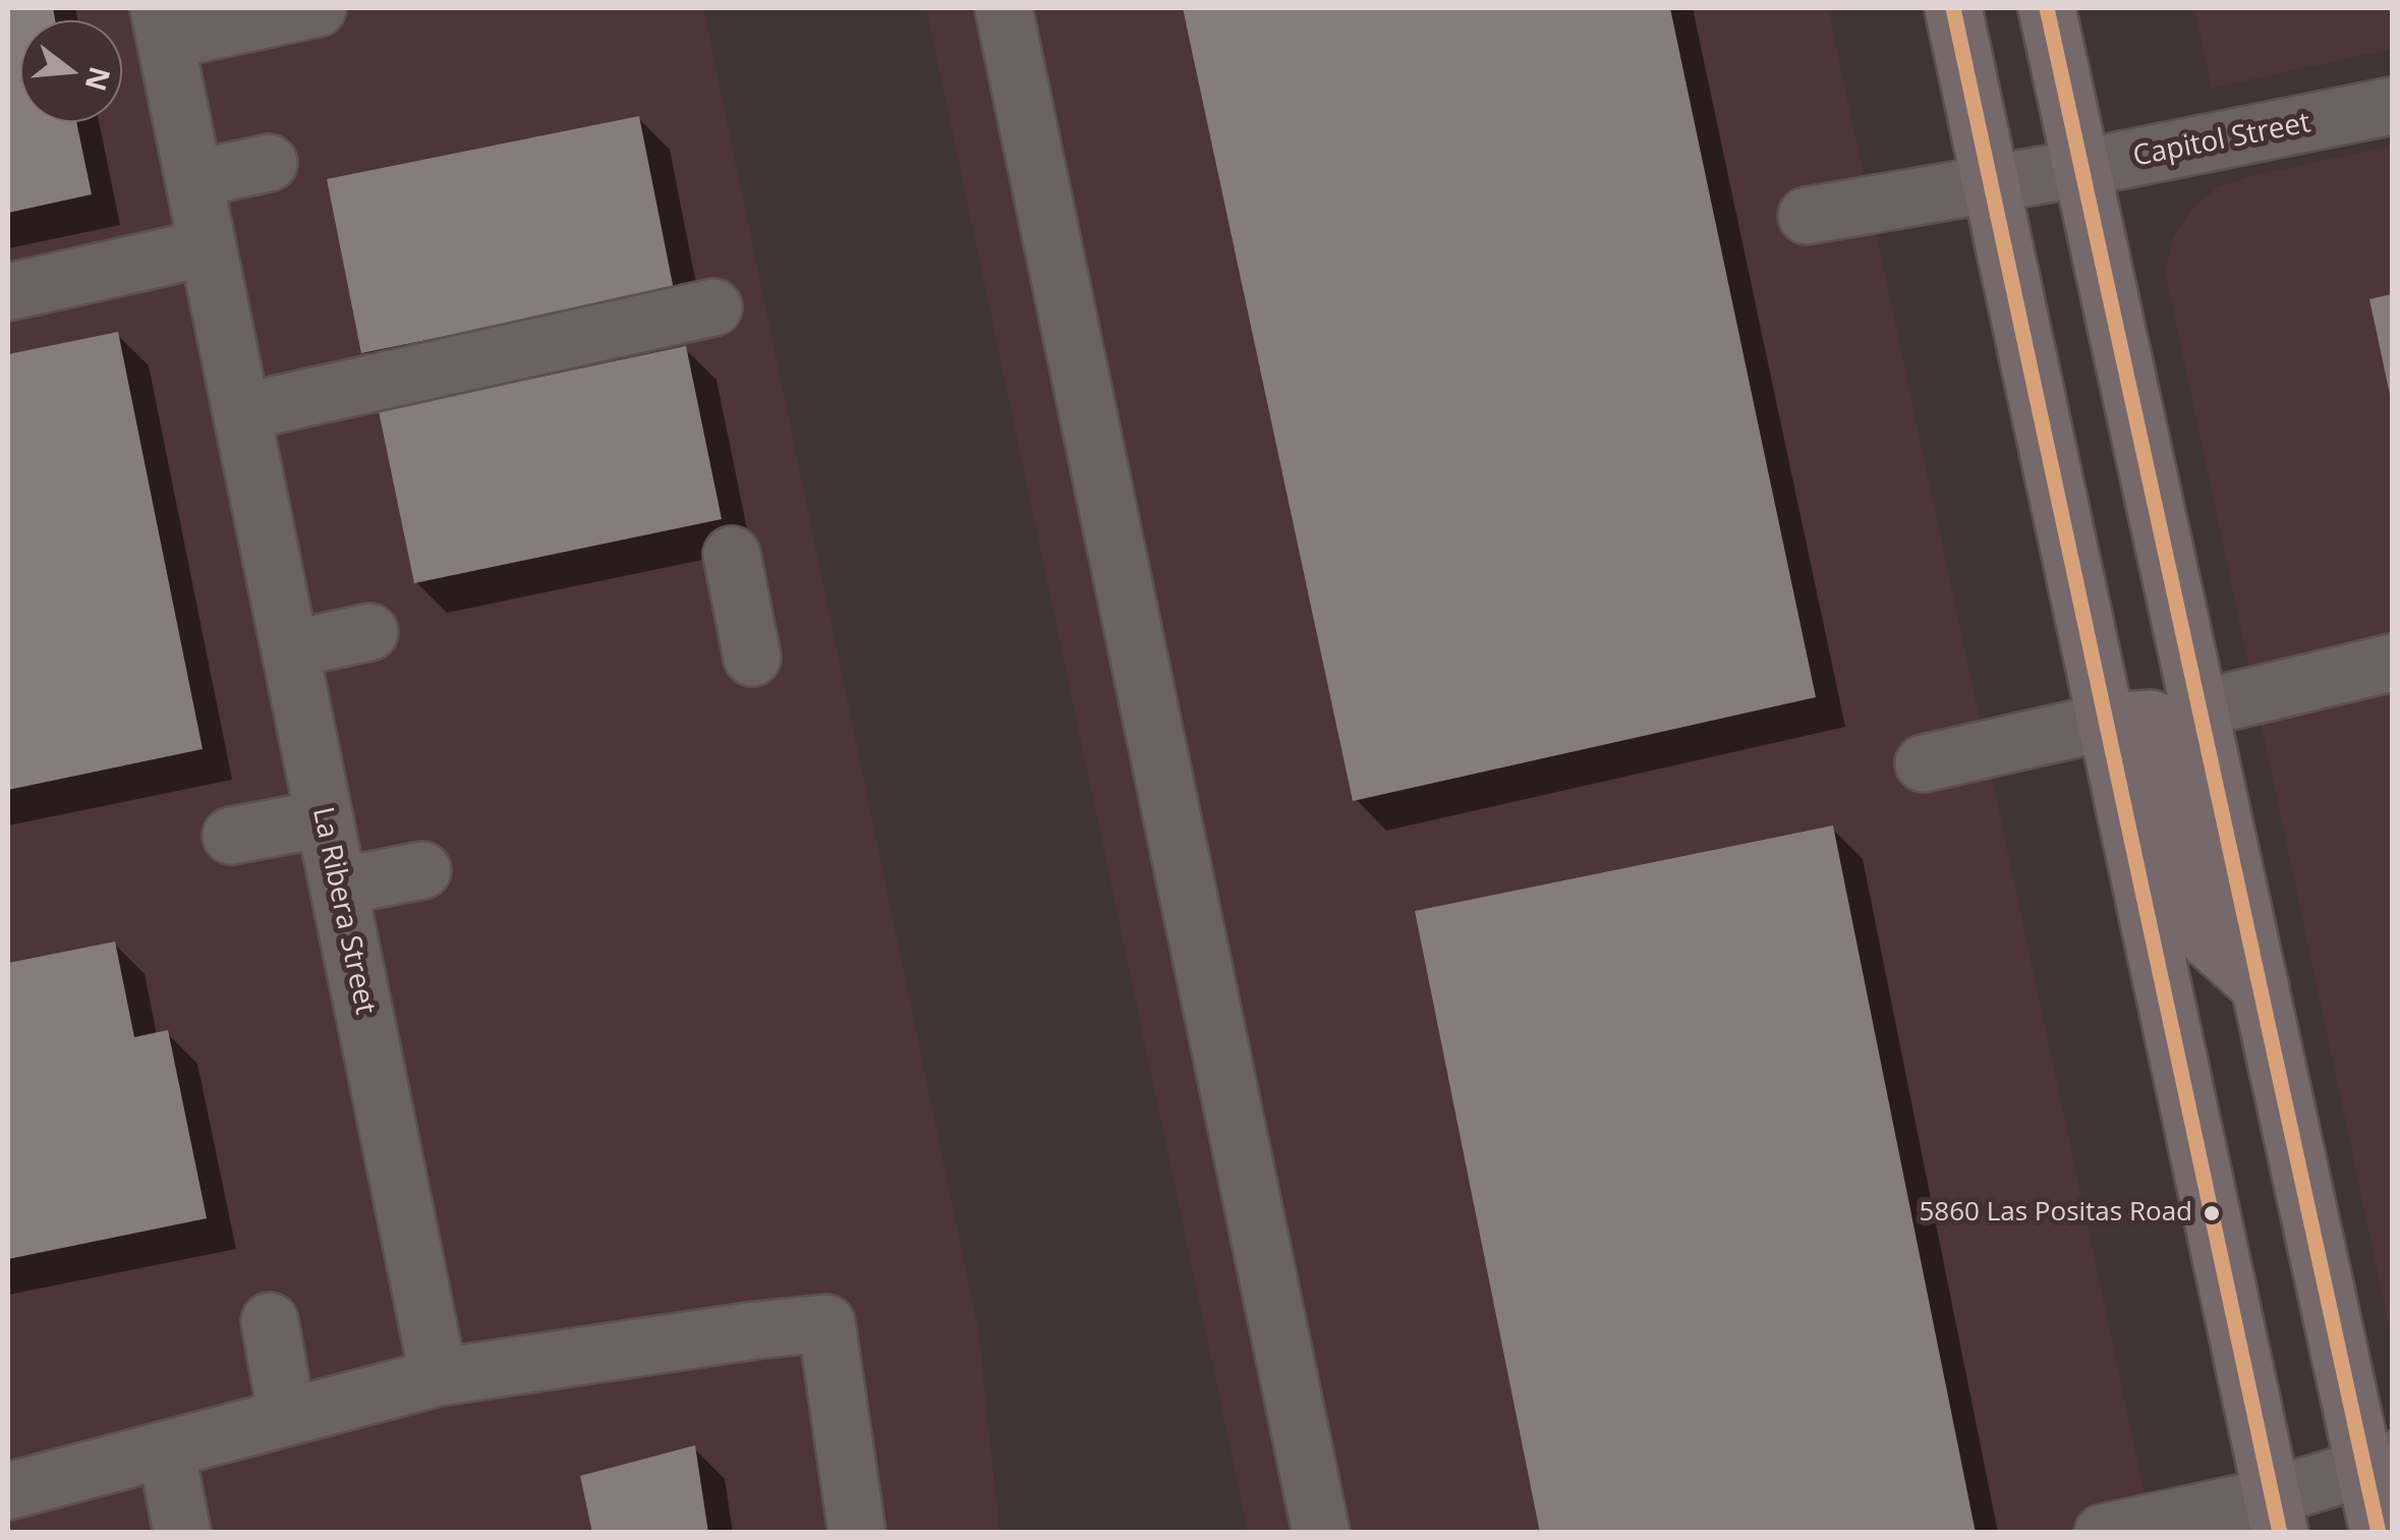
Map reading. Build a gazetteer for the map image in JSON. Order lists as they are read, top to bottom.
{
  "streets": {
    "street": ["Capitol Street", "La Ribera Street"]
  },
  "places": ["5860 Las Positas Road"],
  "north": "right"
}
